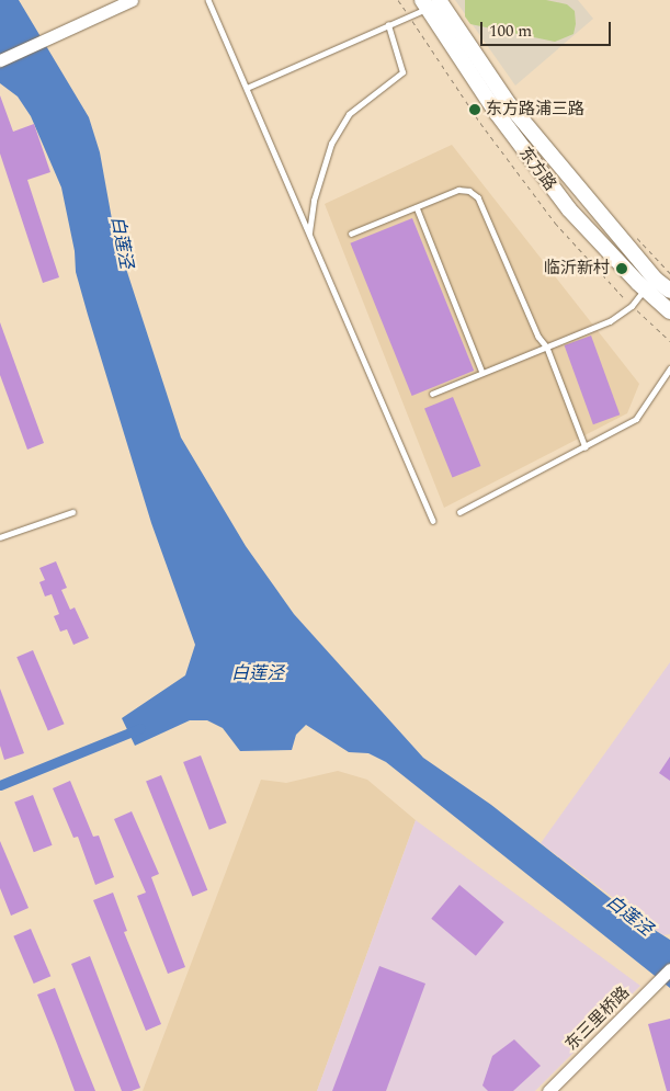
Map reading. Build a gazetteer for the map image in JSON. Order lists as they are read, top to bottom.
{
  "streets": {
    "main road": ["东方路"],
    "street": ["东三里桥路"]
  },
  "water": ["白莲泾"],
  "places": ["东方路浦三路", "临沂新村"],
  "scale_bar": "100 m"
}
